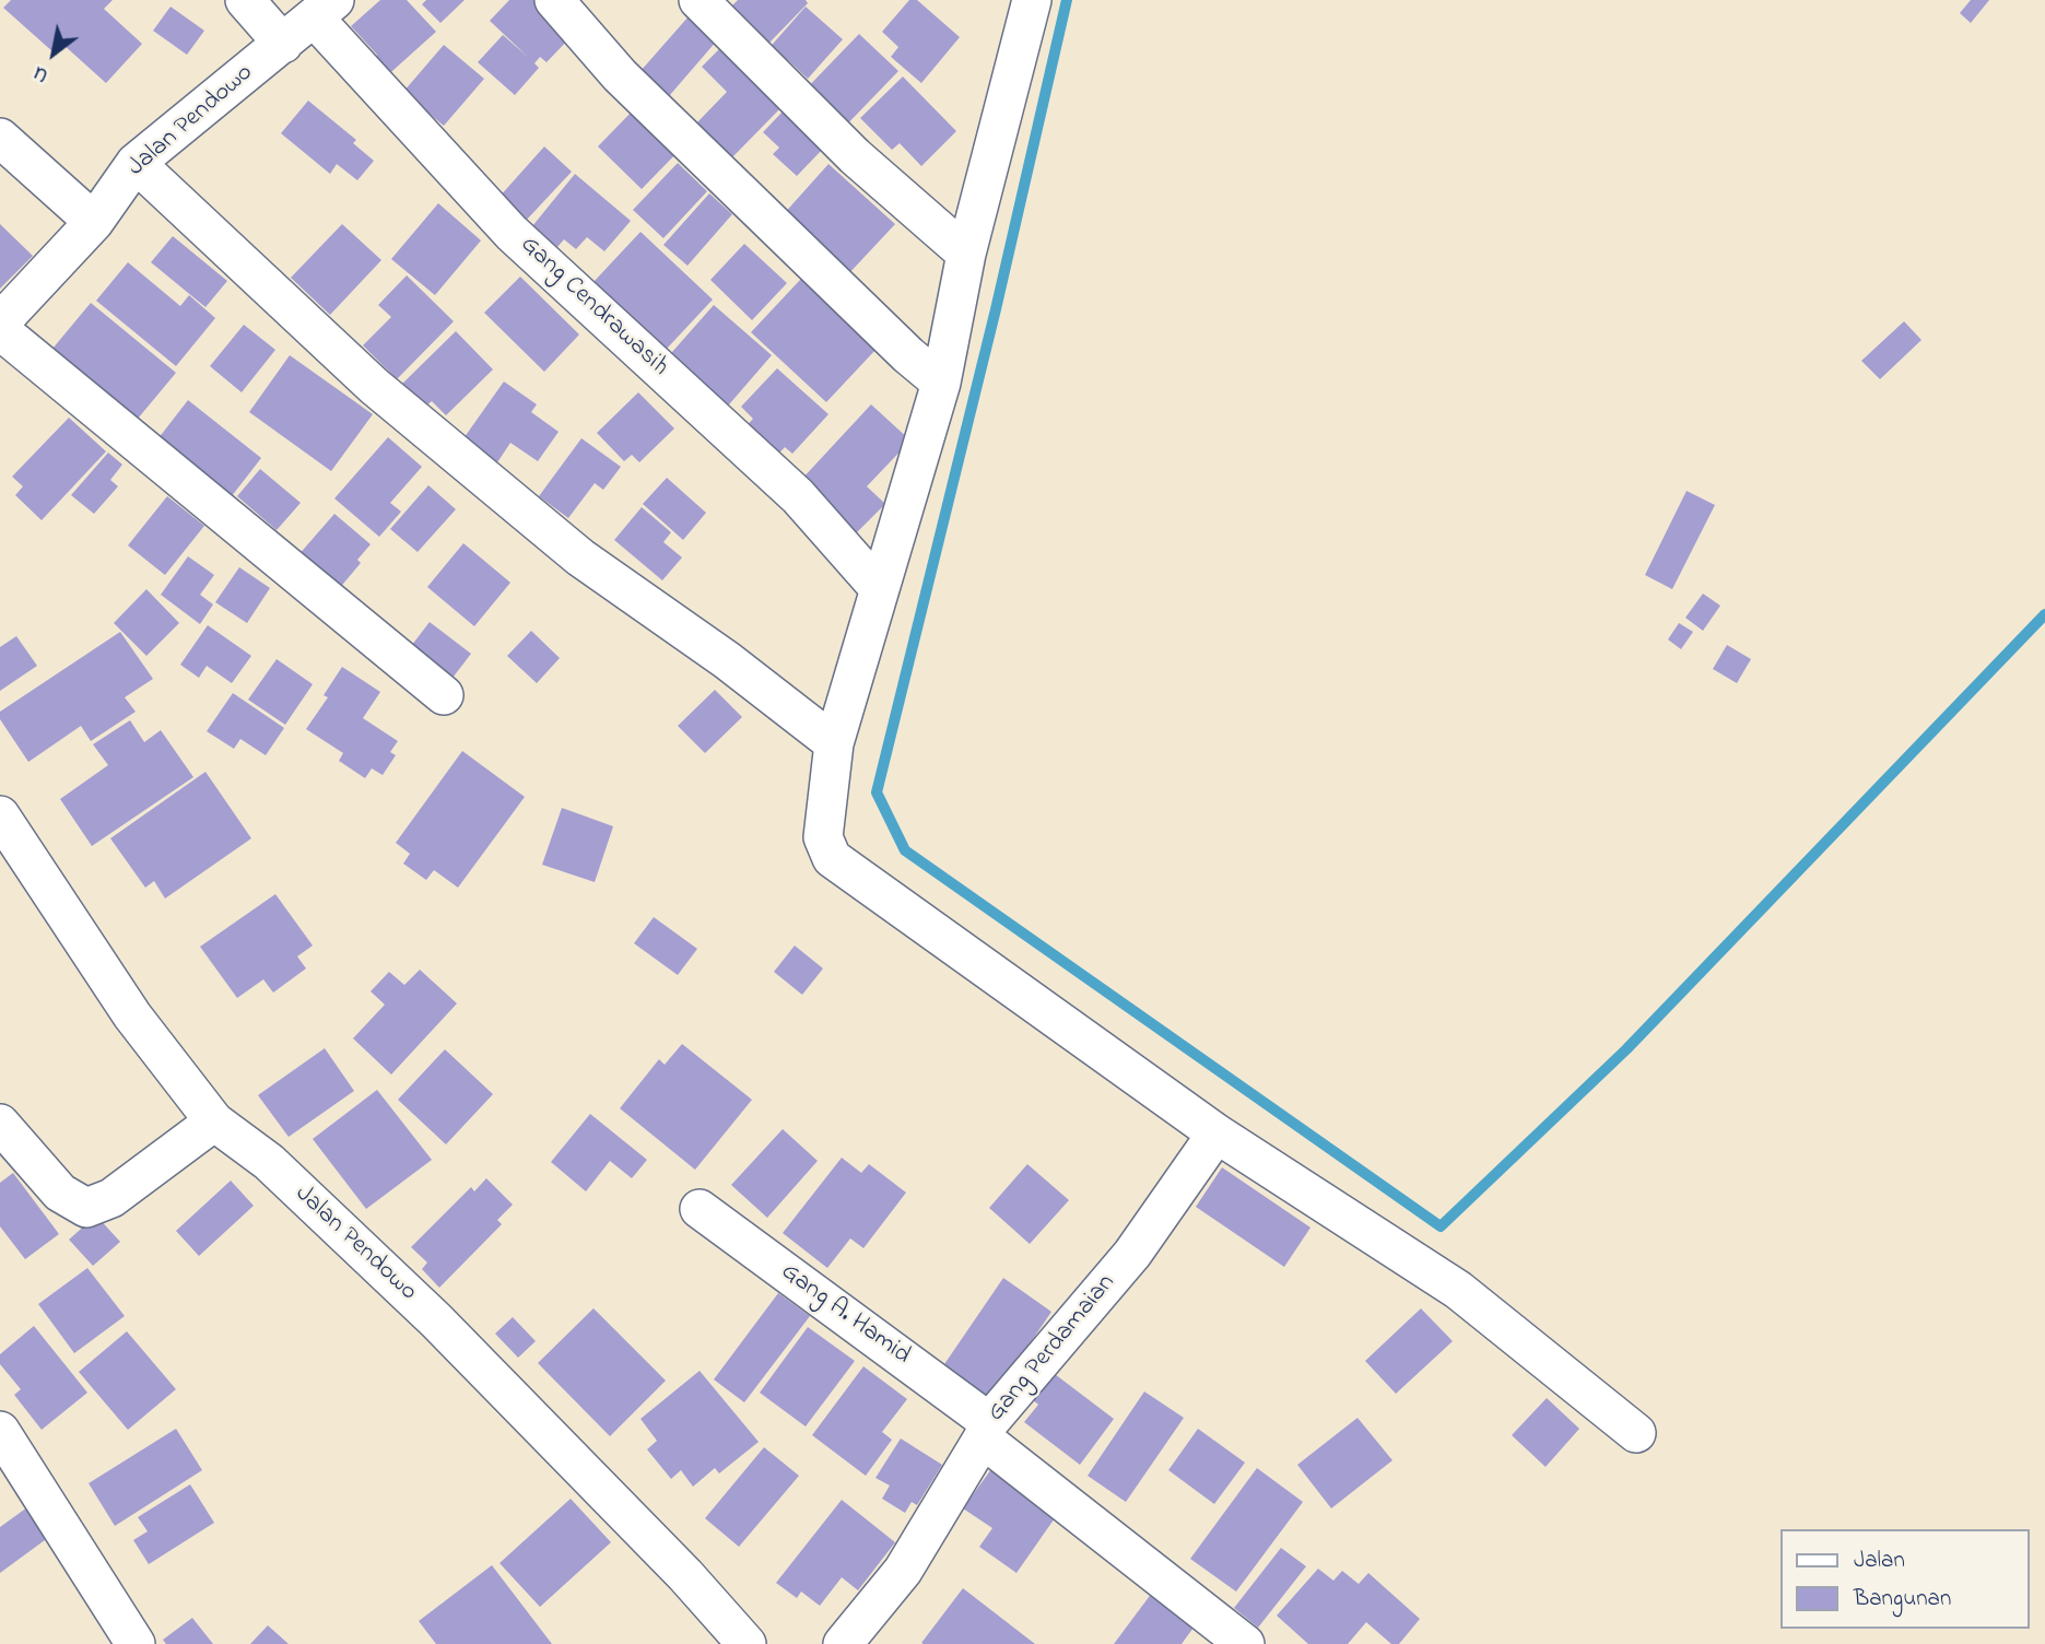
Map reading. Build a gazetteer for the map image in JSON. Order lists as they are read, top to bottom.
{
  "streets": {
    "street": [
      "Jalan Pendowo",
      "Gang Cendrawasih",
      "Gang A. Hamid",
      "Gang Perdamaian"
    ]
  },
  "crossings": [
    ["Jalan Pendowo", "Gang Cendrawasih"],
    ["Gang A. Hamid", "Gang Perdamaian"]
  ],
  "legend": ["Jalan", "Bangunan"],
  "north": "bottom left"
}
